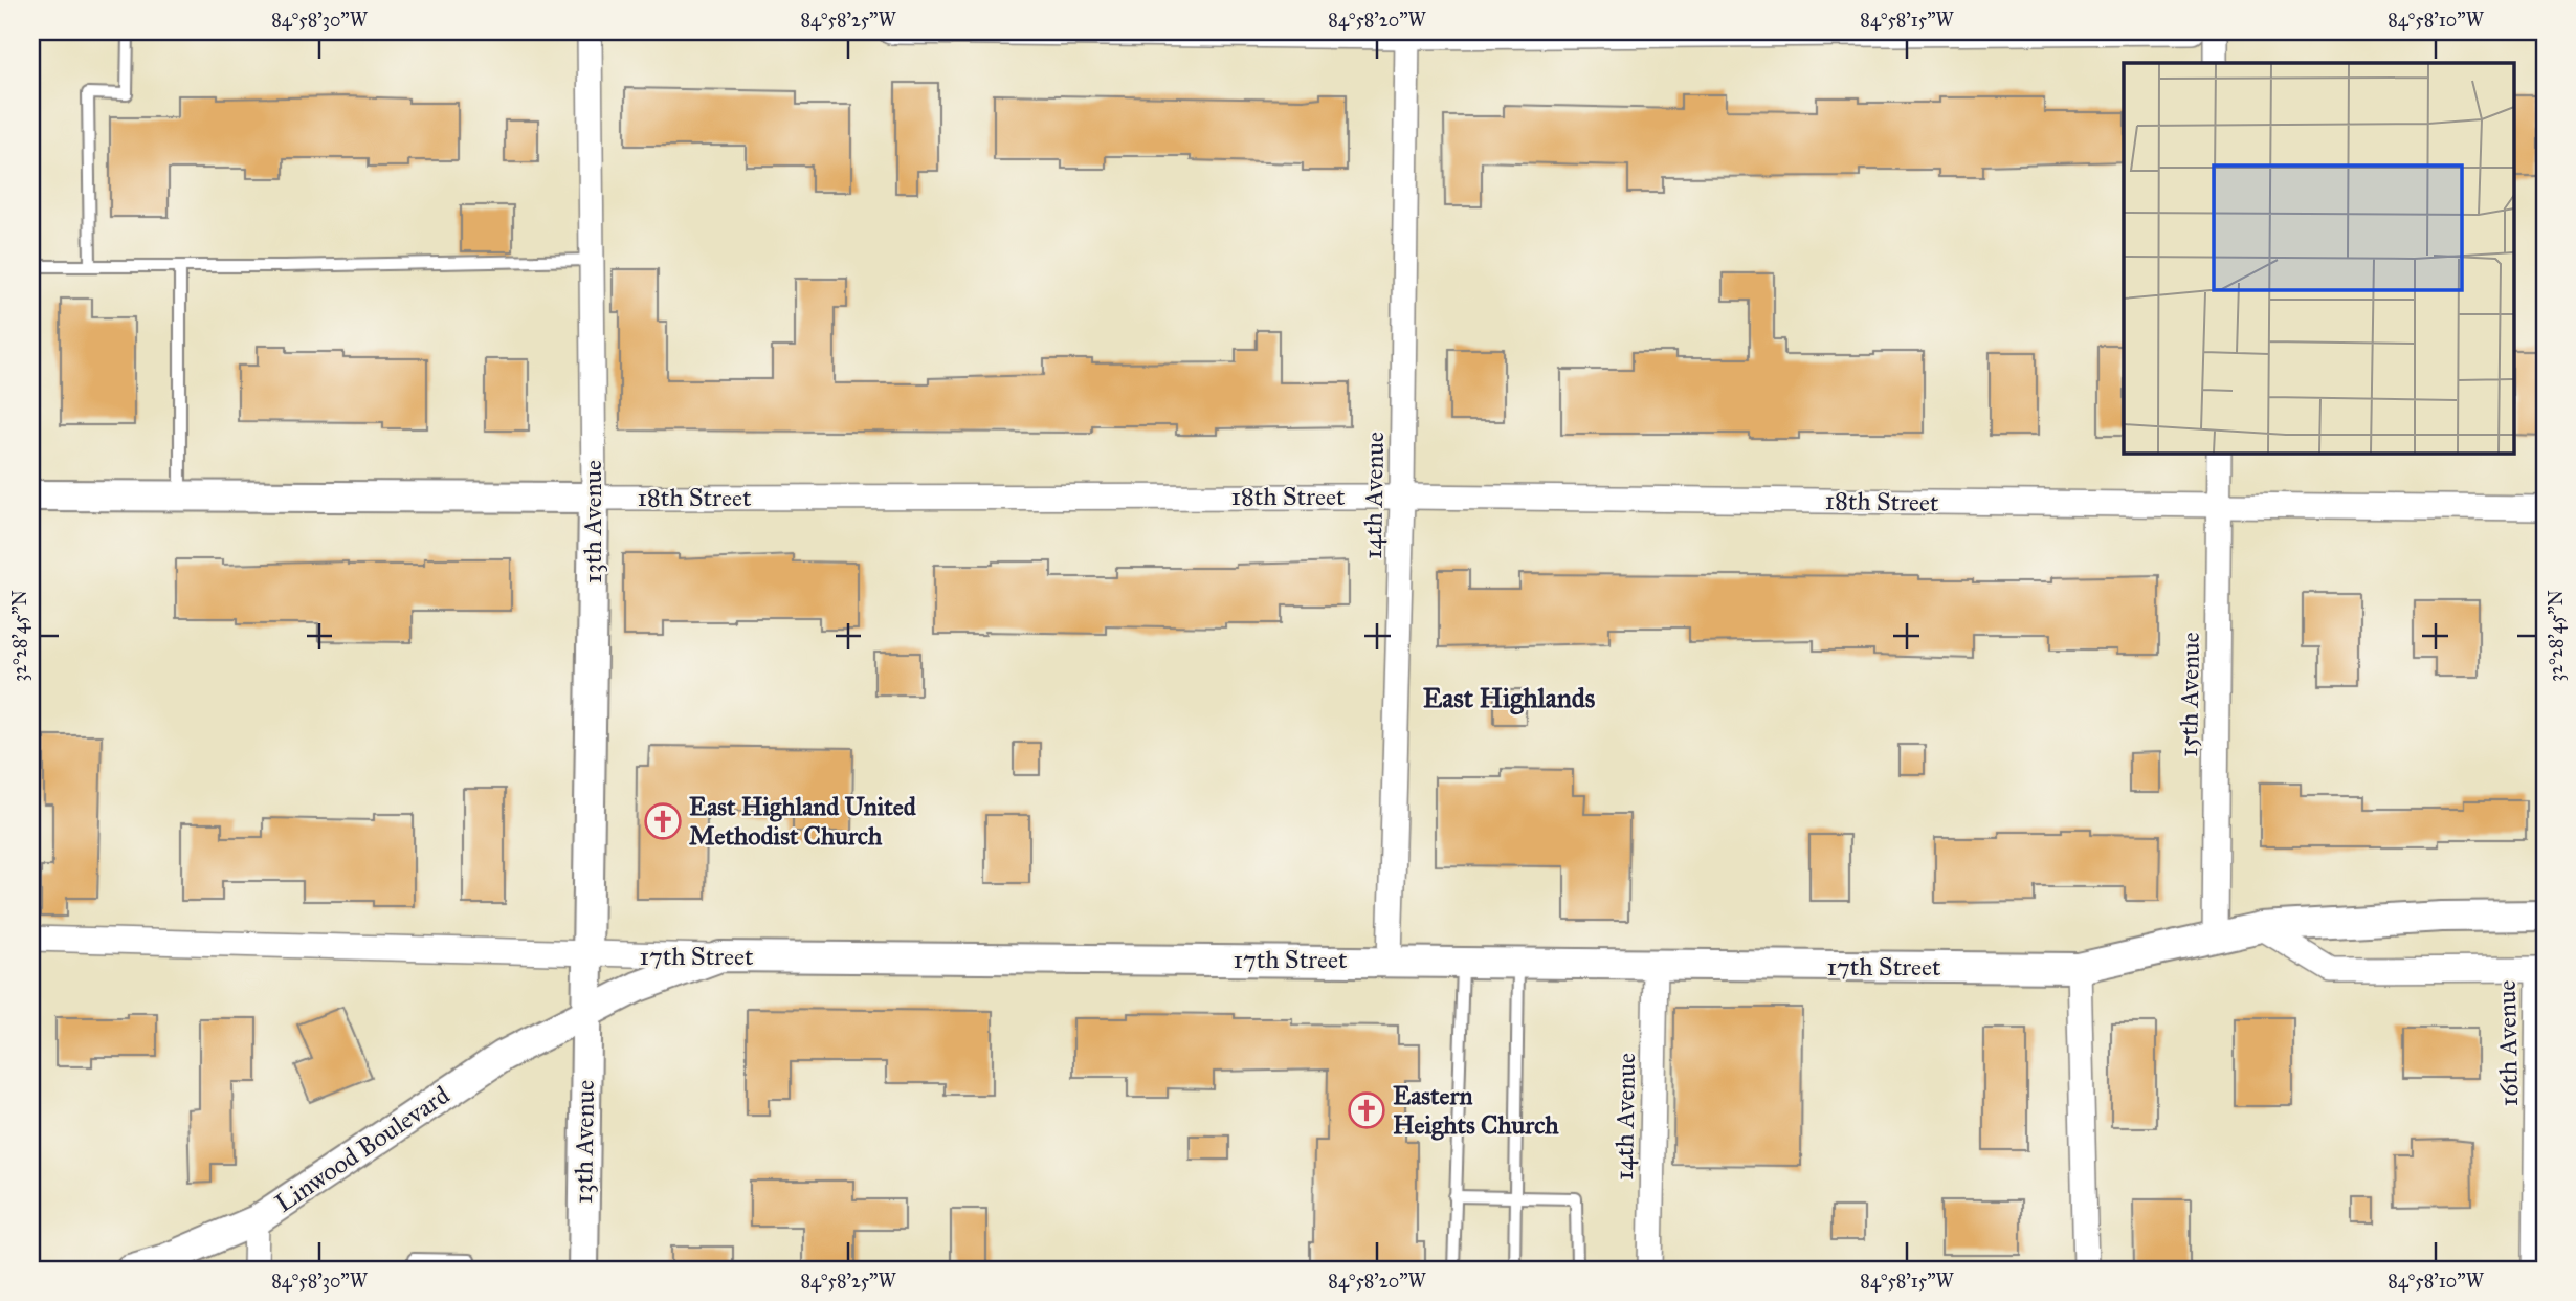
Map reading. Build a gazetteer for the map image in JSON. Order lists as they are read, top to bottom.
{
  "streets": {
    "street": [
      "14th Avenue",
      "18th Street",
      "13th Avenue",
      "15th Avenue",
      "17th Street",
      "16th Avenue",
      "Linwood Boulevard"
    ]
  },
  "crossings": [
    ["14th Avenue", "18th Street"],
    ["14th Avenue", "17th Street"],
    ["18th Street", "13th Avenue"],
    ["18th Street", "15th Avenue"],
    ["13th Avenue", "17th Street"],
    ["13th Avenue", "Linwood Boulevard"],
    ["15th Avenue", "17th Street"],
    ["17th Street", "16th Avenue"]
  ],
  "districts": ["East Highlands"],
  "places": {
    "church": ["East Highland United Methodist Church", "Eastern Heights Church"]
  },
  "coordinates": [
    "84°58'30\"W",
    "84°58'25\"W",
    "84°58'20\"W",
    "84°58'15\"W",
    "84°58'10\"W",
    "32°28'45\"N"
  ]
}
